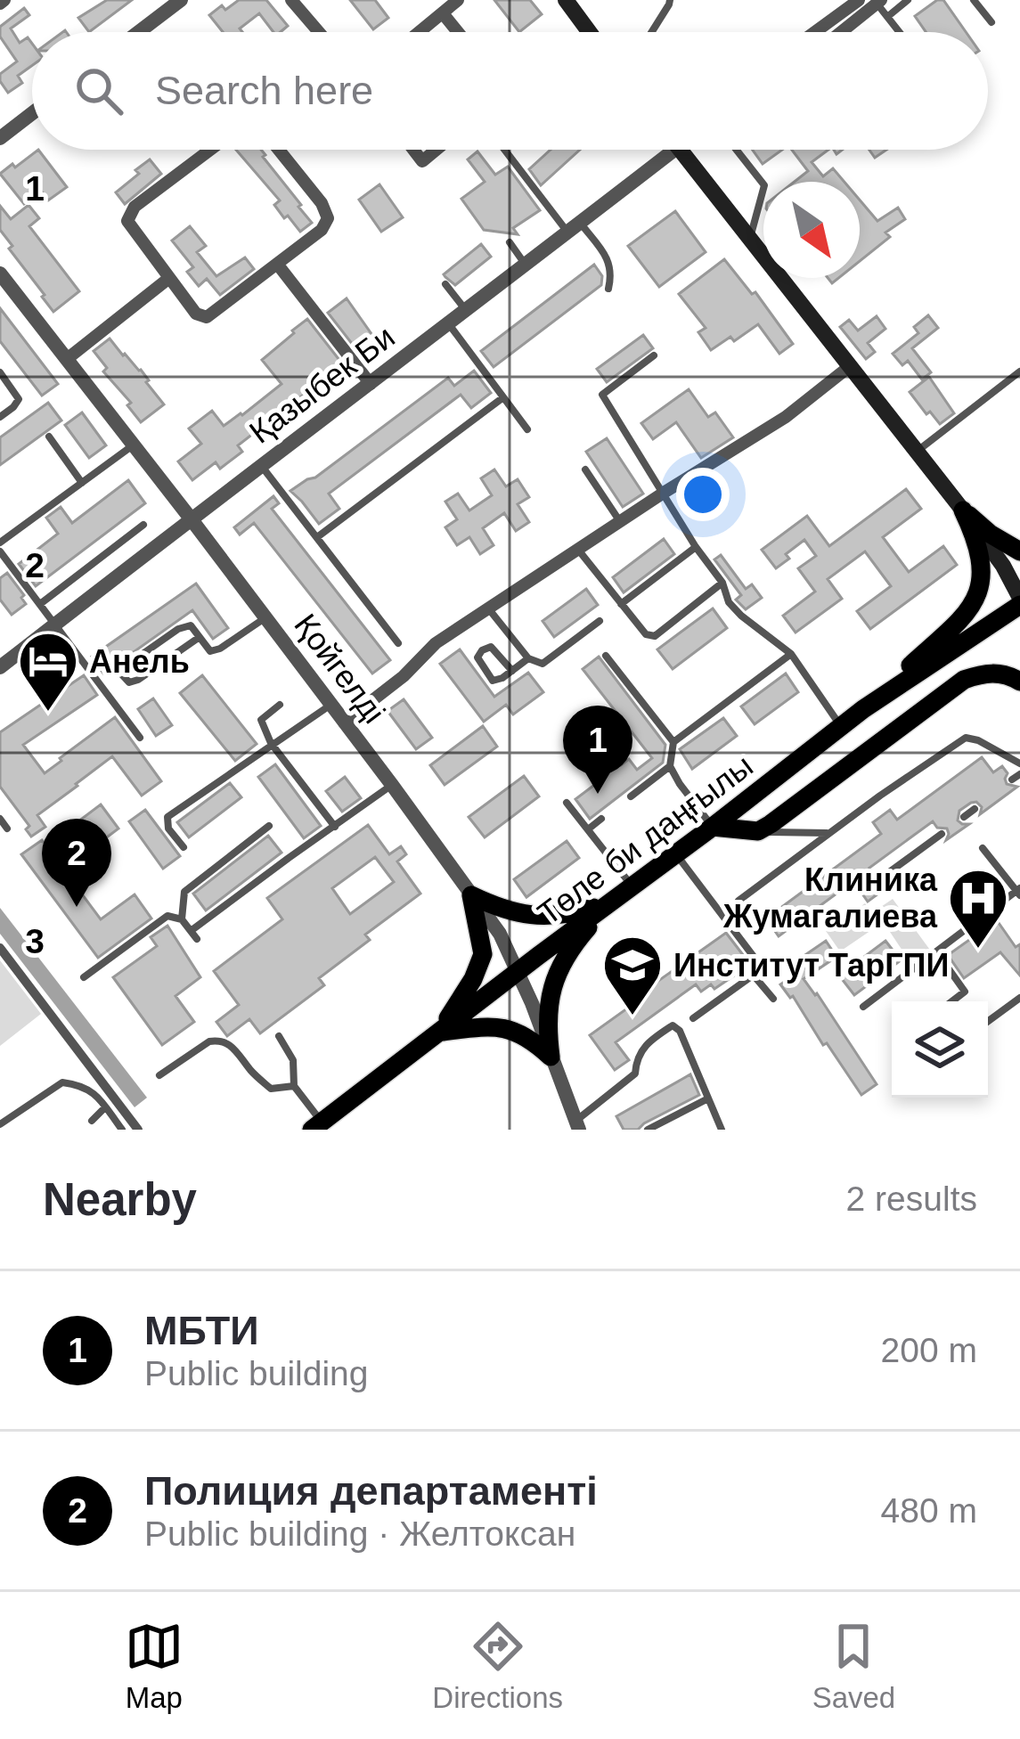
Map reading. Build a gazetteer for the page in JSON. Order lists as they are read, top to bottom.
{
  "streets": {
    "main road": ["Төле би даңғылы"],
    "street": ["Қазыбек Би", "Қойгелді"]
  },
  "crossings": [
    ["Қазыбек Би", "Қойгелді"],
    ["Қойгелді", "Төле би даңғылы"]
  ],
  "places": {
    "hotel": ["Анель"],
    "hospital": ["Клиника Жумагалиева"],
    "school or university": ["Институт ТарГПИ"]
  },
  "north": "bottom right",
  "page": {
    "search": "Search here",
    "pins": ["1", "2"],
    "heading": ["Nearby", "2 results"],
    "list": [
      {
        "mark": "1",
        "name": "МБТИ",
        "note": "Public building",
        "value": "200 m"
      },
      {
        "mark": "2",
        "name": "Полиция департаменті",
        "note": "Public building · Желтоксан",
        "value": "480 m"
      }
    ],
    "nav": ["Map", "Directions", "Saved"]
  },
  "grid": {
    "rows": ["1", "2", "3"]
  }
}
